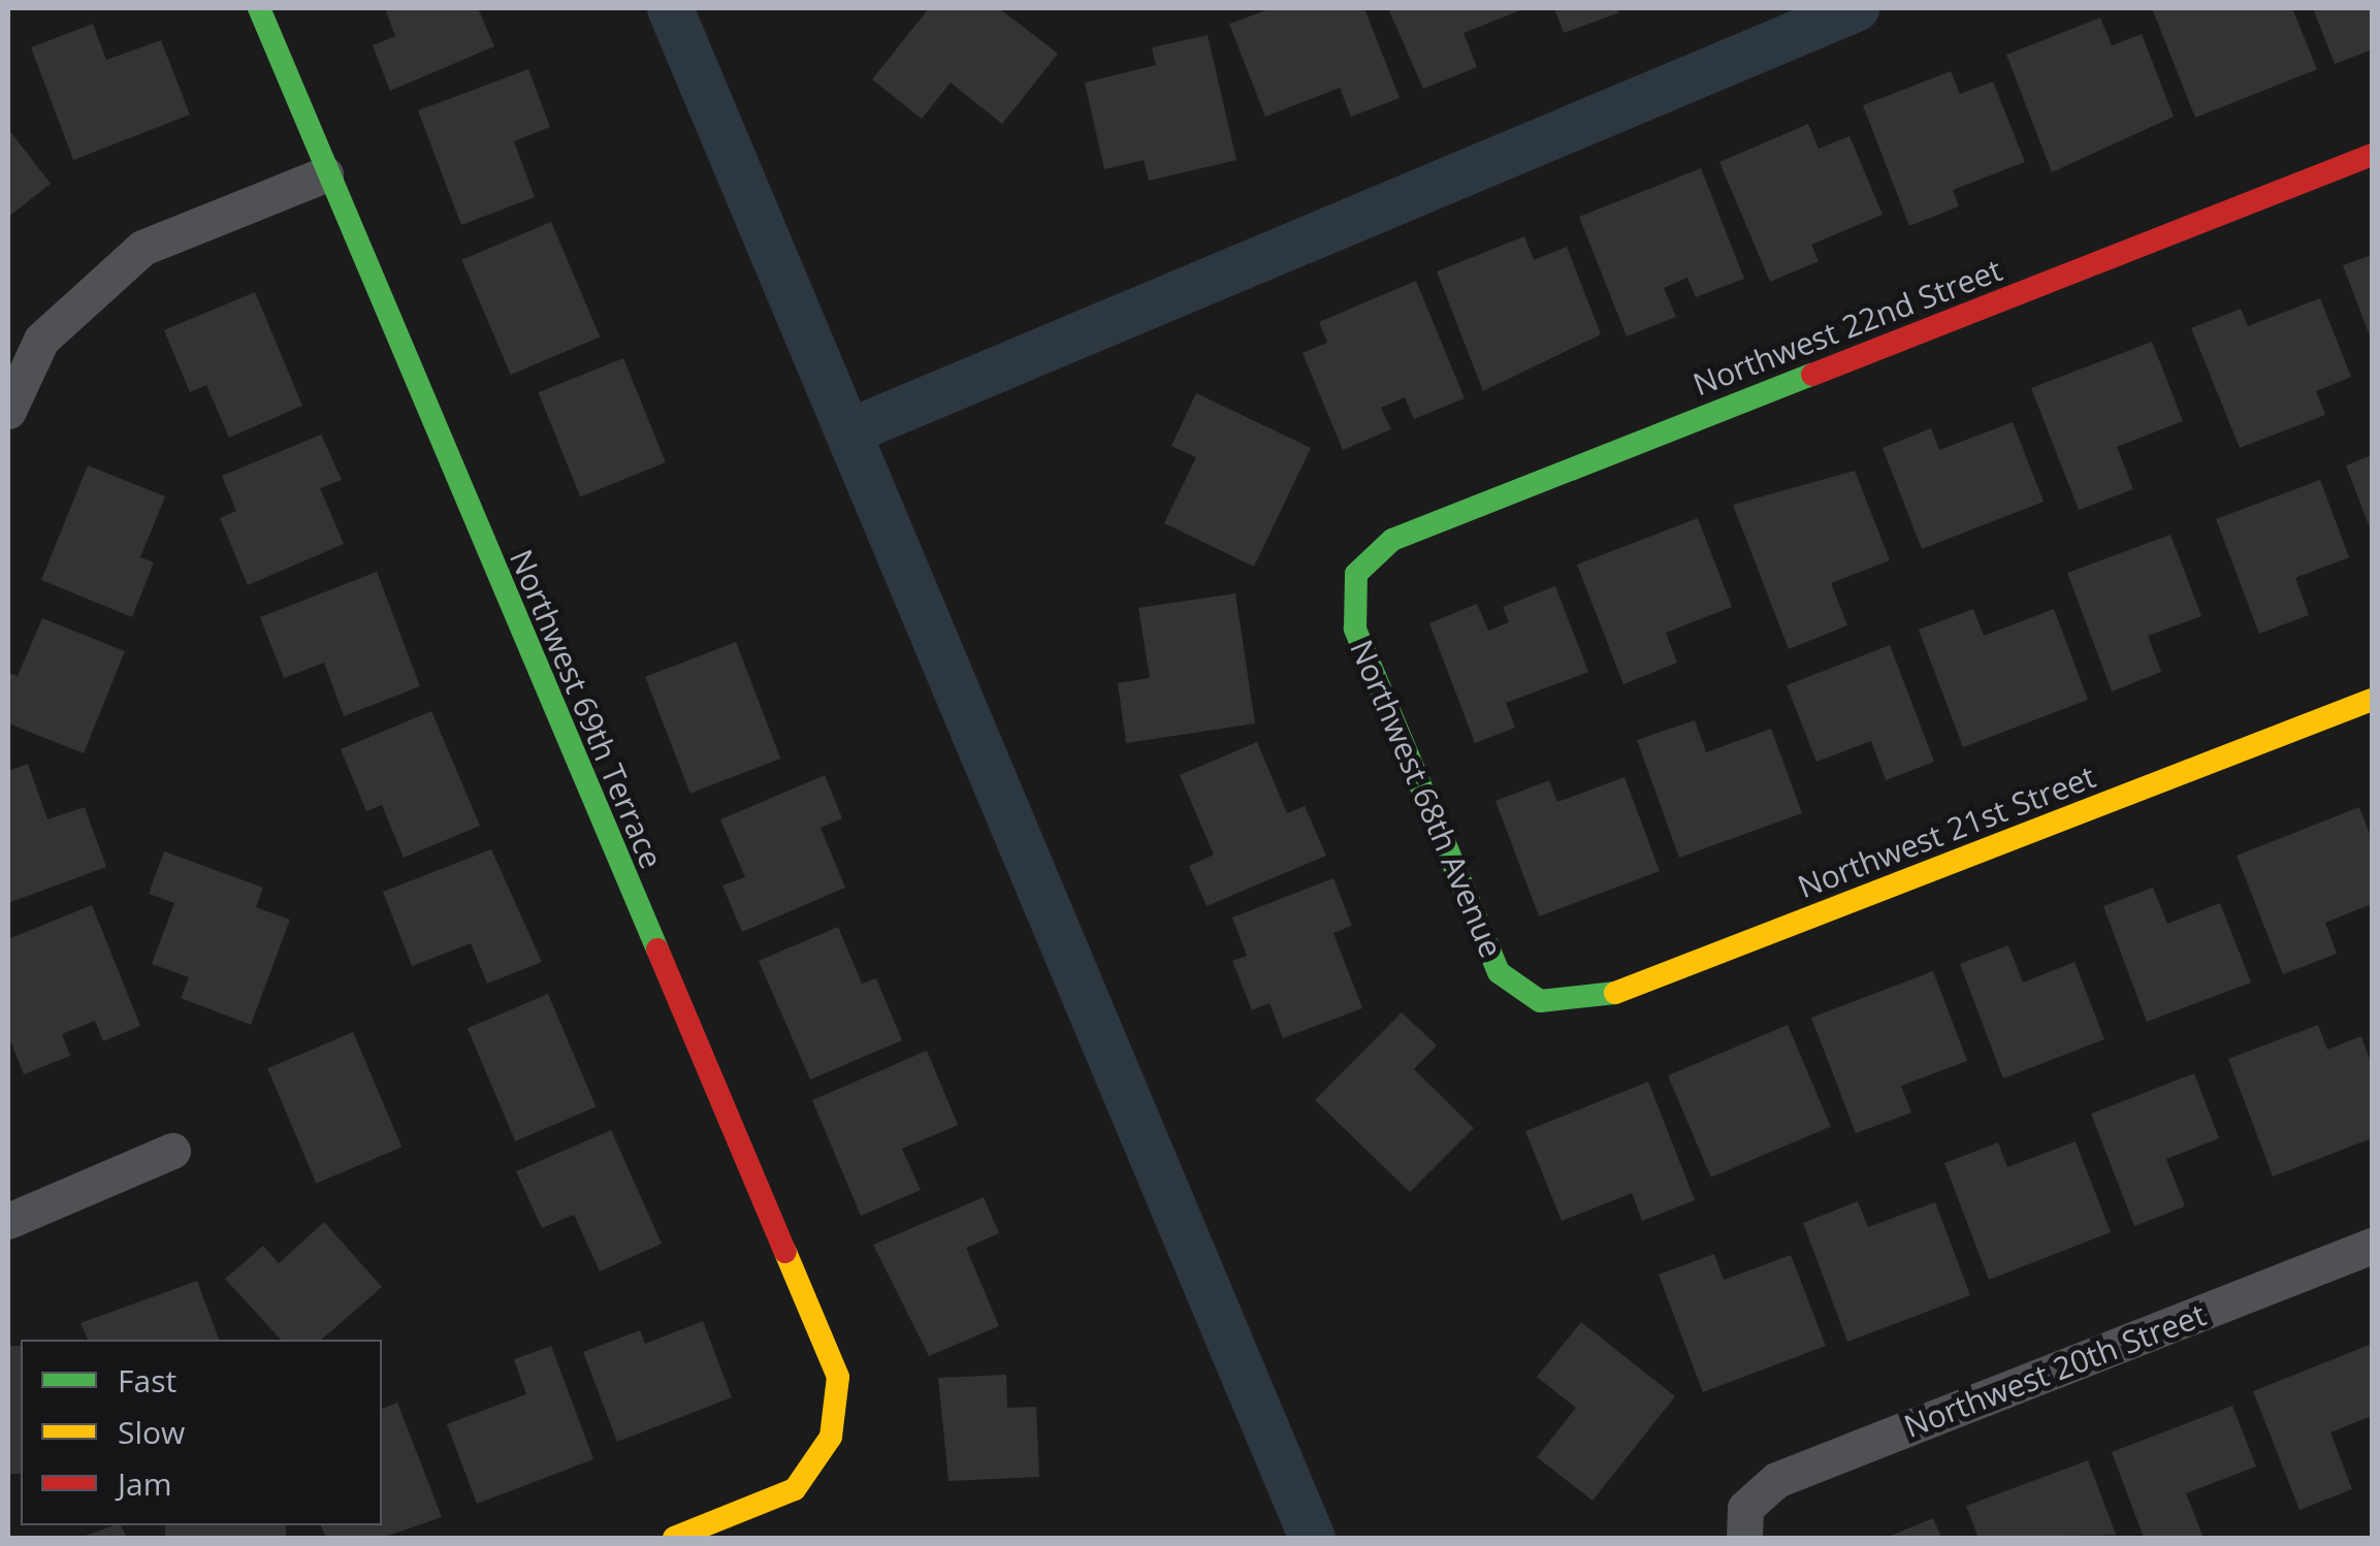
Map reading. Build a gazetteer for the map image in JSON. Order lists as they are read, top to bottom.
{
  "streets": {
    "street": [
      "Northwest 22nd Street",
      "Northwest 69th Terrace",
      "Northwest 68th Avenue",
      "Northwest 21st Street",
      "Northwest 20th Street"
    ]
  },
  "crossings": [
    ["Northwest 22nd Street", "Northwest 68th Avenue"],
    ["Northwest 68th Avenue", "Northwest 21st Street"]
  ],
  "legend": ["Fast", "Slow", "Jam"]
}
